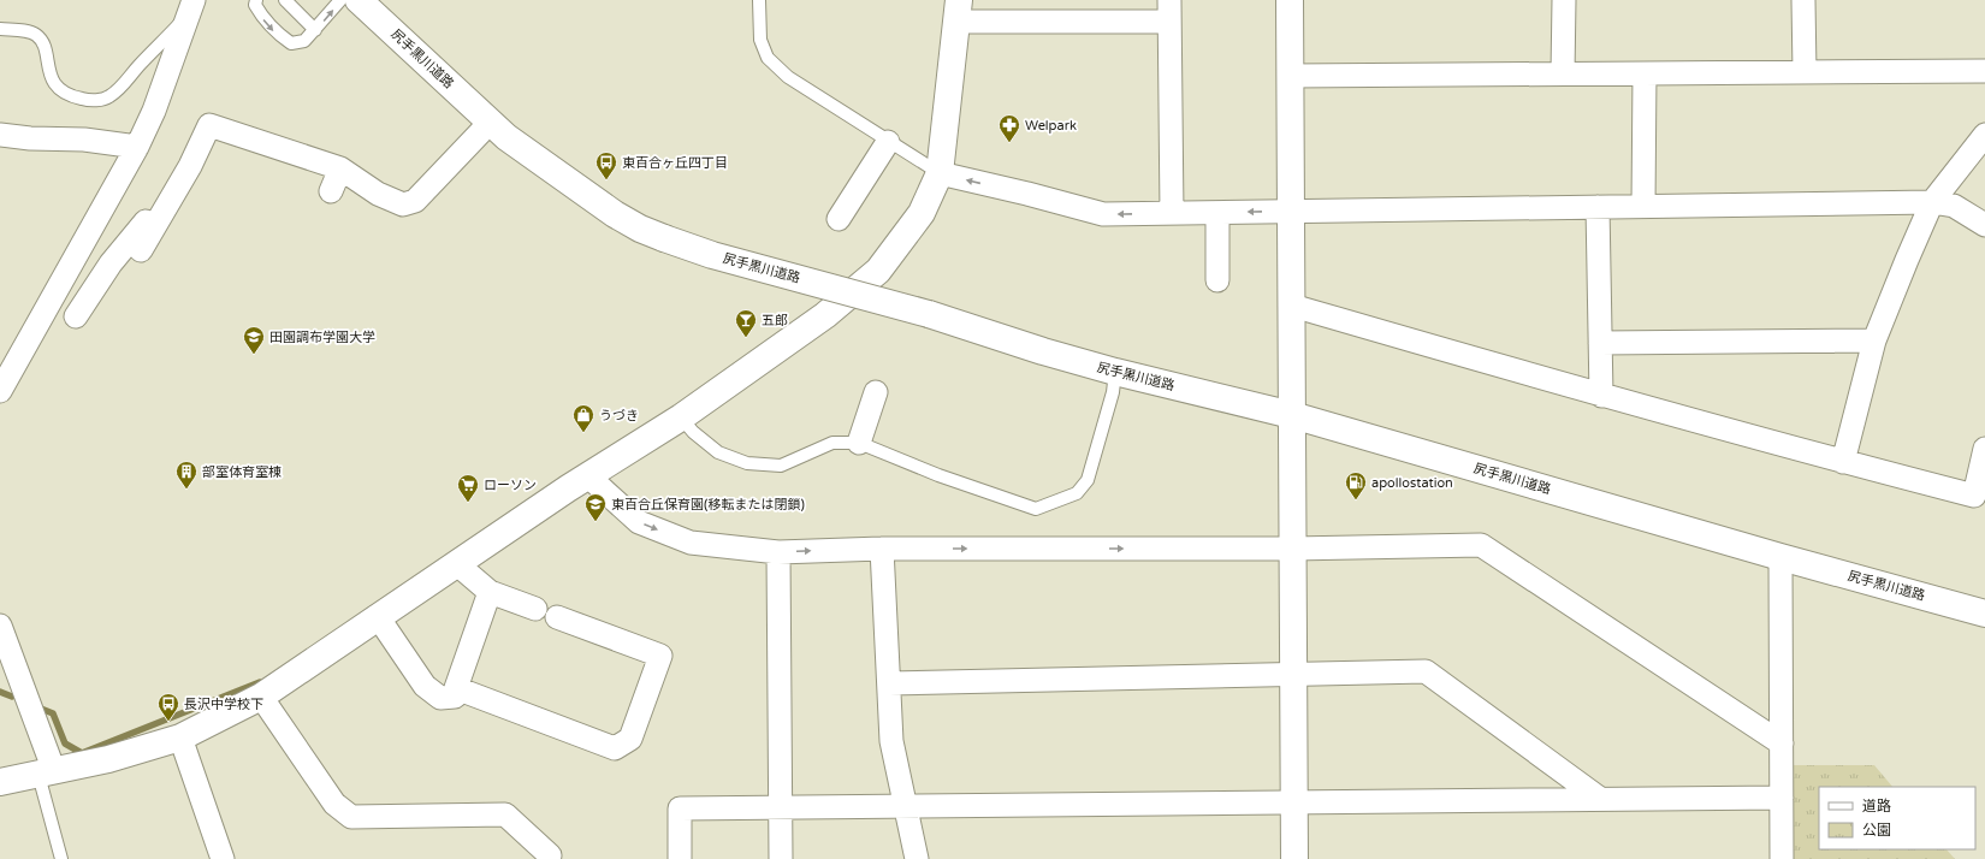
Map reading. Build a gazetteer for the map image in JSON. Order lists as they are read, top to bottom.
{
  "streets": {
    "street": ["尻手黒川道路"]
  },
  "places": {
    "pharmacy": ["Welpark"],
    "bus stop": ["東百合ヶ丘四丁目", "長沢中学校下"],
    "bar": ["五郎"],
    "school or university": ["田園調布学園大学", "東百合丘保育園(移転または閉鎖)"],
    "shop": ["うづき"],
    "building": ["部室体育室棟"],
    "fuel station": ["apollostation"],
    "supermarket": ["ローソン"]
  },
  "legend": ["道路", "公園"]
}
